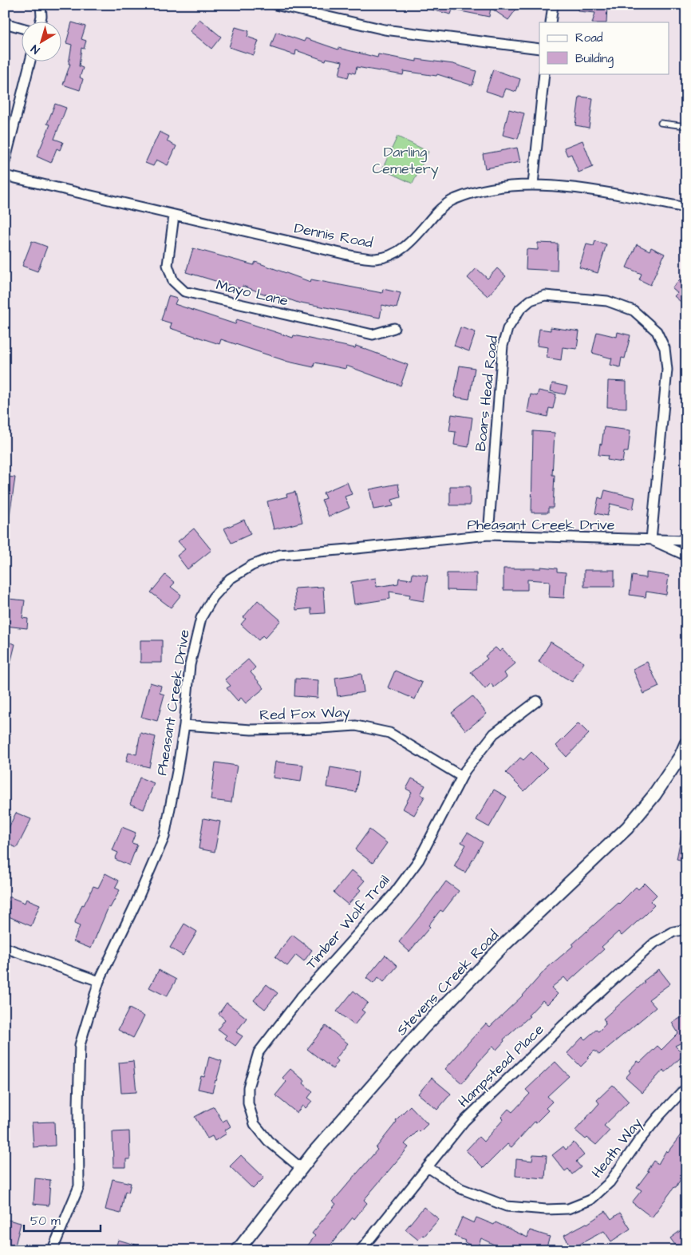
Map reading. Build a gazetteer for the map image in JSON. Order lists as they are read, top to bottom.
{
  "streets": {
    "street": [
      "Dennis Road",
      "Mayo Lane",
      "Boars Head Road",
      "Pheasant Creek Drive",
      "Red Fox Way",
      "Timber Wolf Trail",
      "Stevens Creek Road",
      "Hampstead Place",
      "Heath Way"
    ]
  },
  "crossings": [
    ["Dennis Road", "Mayo Lane"],
    ["Boars Head Road", "Pheasant Creek Drive"],
    ["Pheasant Creek Drive", "Red Fox Way"],
    ["Red Fox Way", "Timber Wolf Trail"],
    ["Timber Wolf Trail", "Stevens Creek Road"],
    ["Hampstead Place", "Heath Way"]
  ],
  "parks": ["Darling Cemetery"],
  "legend": ["Road", "Building"],
  "scale_bar": "50 m",
  "north": "bottom left"
}
